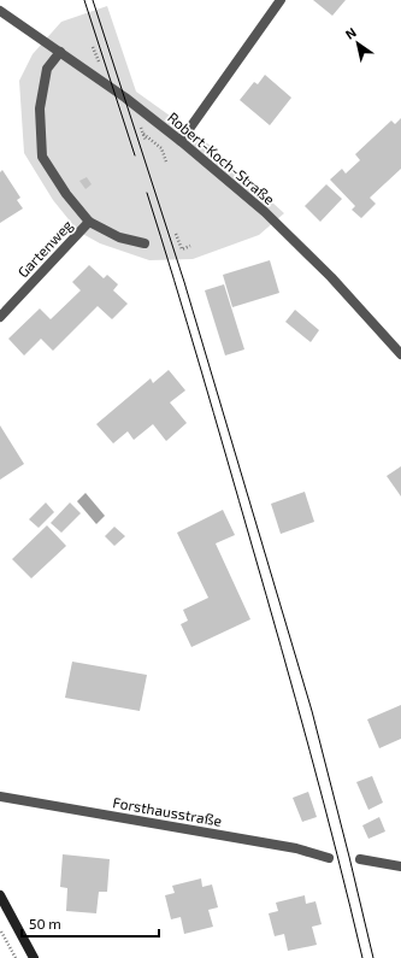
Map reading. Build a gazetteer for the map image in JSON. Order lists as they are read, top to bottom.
{
  "streets": {
    "street": ["Robert-Koch-Straße", "Gartenweg", "Forsthausstraße"]
  },
  "crossings": [
    ["Robert-Koch-Straße", "Gartenweg"]
  ],
  "scale_bar": "50 m",
  "north": "top left"
}
